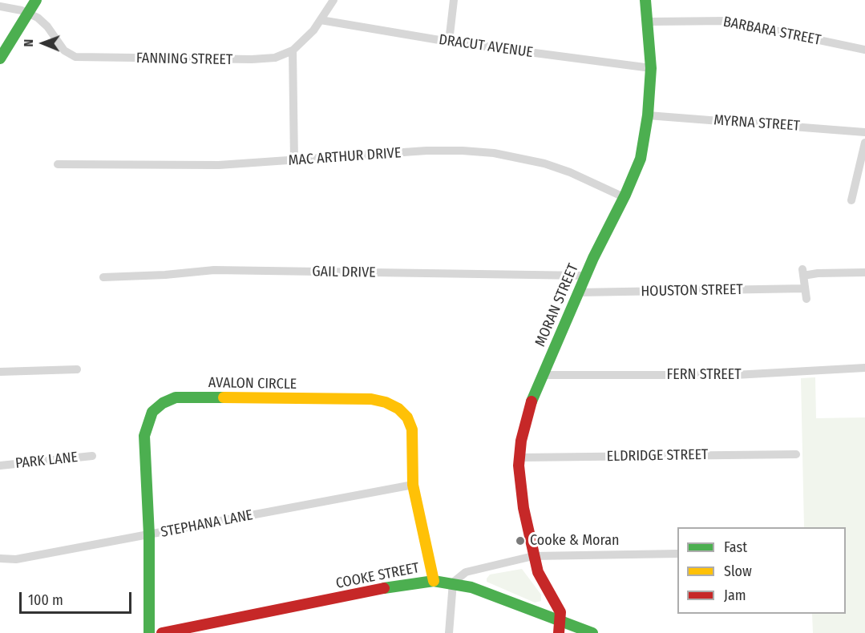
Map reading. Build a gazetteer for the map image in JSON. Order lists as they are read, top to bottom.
{
  "streets": {
    "street": [
      "BARBARA STREET",
      "DRACUT AVENUE",
      "FANNING STREET",
      "MYRNA STREET",
      "MAC ARTHUR DRIVE",
      "GAIL DRIVE",
      "HOUSTON STREET",
      "MORAN STREET",
      "FERN STREET",
      "AVALON CIRCLE",
      "ELDRIDGE STREET",
      "PARK LANE",
      "STEPHANA LANE",
      "COOKE STREET"
    ]
  },
  "crossings": [
    ["BARBARA STREET", "MORAN STREET"],
    ["DRACUT AVENUE", "FANNING STREET"],
    ["DRACUT AVENUE", "MORAN STREET"],
    ["MYRNA STREET", "MORAN STREET"],
    ["MAC ARTHUR DRIVE", "MORAN STREET"],
    ["GAIL DRIVE", "MORAN STREET"],
    ["HOUSTON STREET", "MORAN STREET"],
    ["MORAN STREET", "FERN STREET"],
    ["MORAN STREET", "ELDRIDGE STREET"],
    ["MORAN STREET", "COOKE STREET"],
    ["AVALON CIRCLE", "STEPHANA LANE"],
    ["AVALON CIRCLE", "COOKE STREET"]
  ],
  "places": ["Cooke & Moran"],
  "legend": ["Fast", "Slow", "Jam"],
  "scale_bar": "100 m",
  "north": "left"
}
